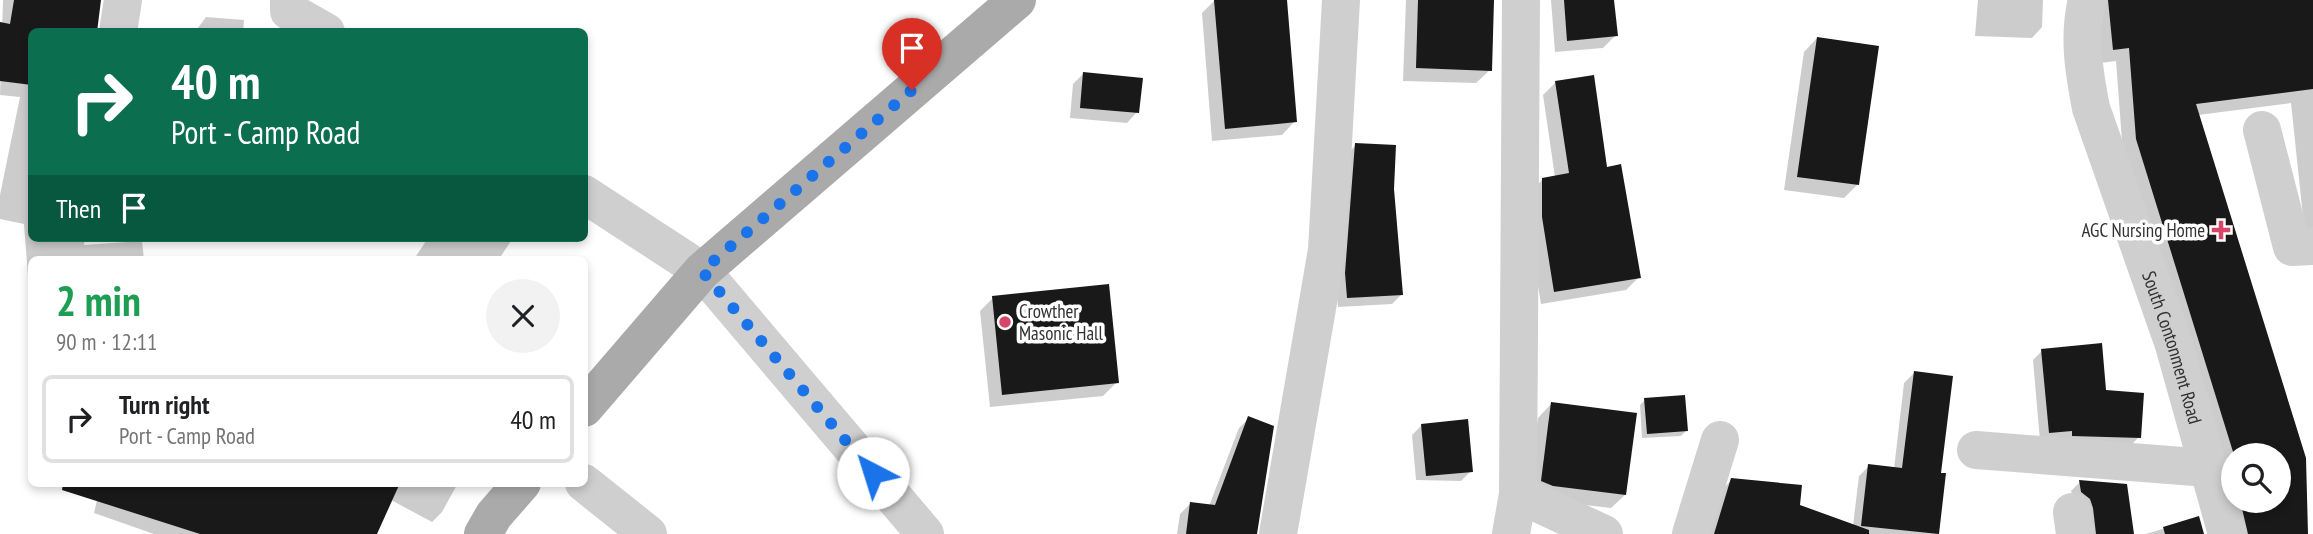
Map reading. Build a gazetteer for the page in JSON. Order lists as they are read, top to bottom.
{
  "streets": {
    "street": ["South Contonment Road"]
  },
  "places": {
    "health": ["AGC Nursing Home"],
    "other": ["Crowther Masonic Hall"]
  },
  "page": {
    "turn": ["40 m", "Port - Camp Road"],
    "then": "Then",
    "heading": ["2 min", "90 m · 12:11"],
    "list": [
      {
        "name": "Turn right",
        "note": "Port - Camp Road",
        "value": "40 m"
      }
    ]
  }
}
